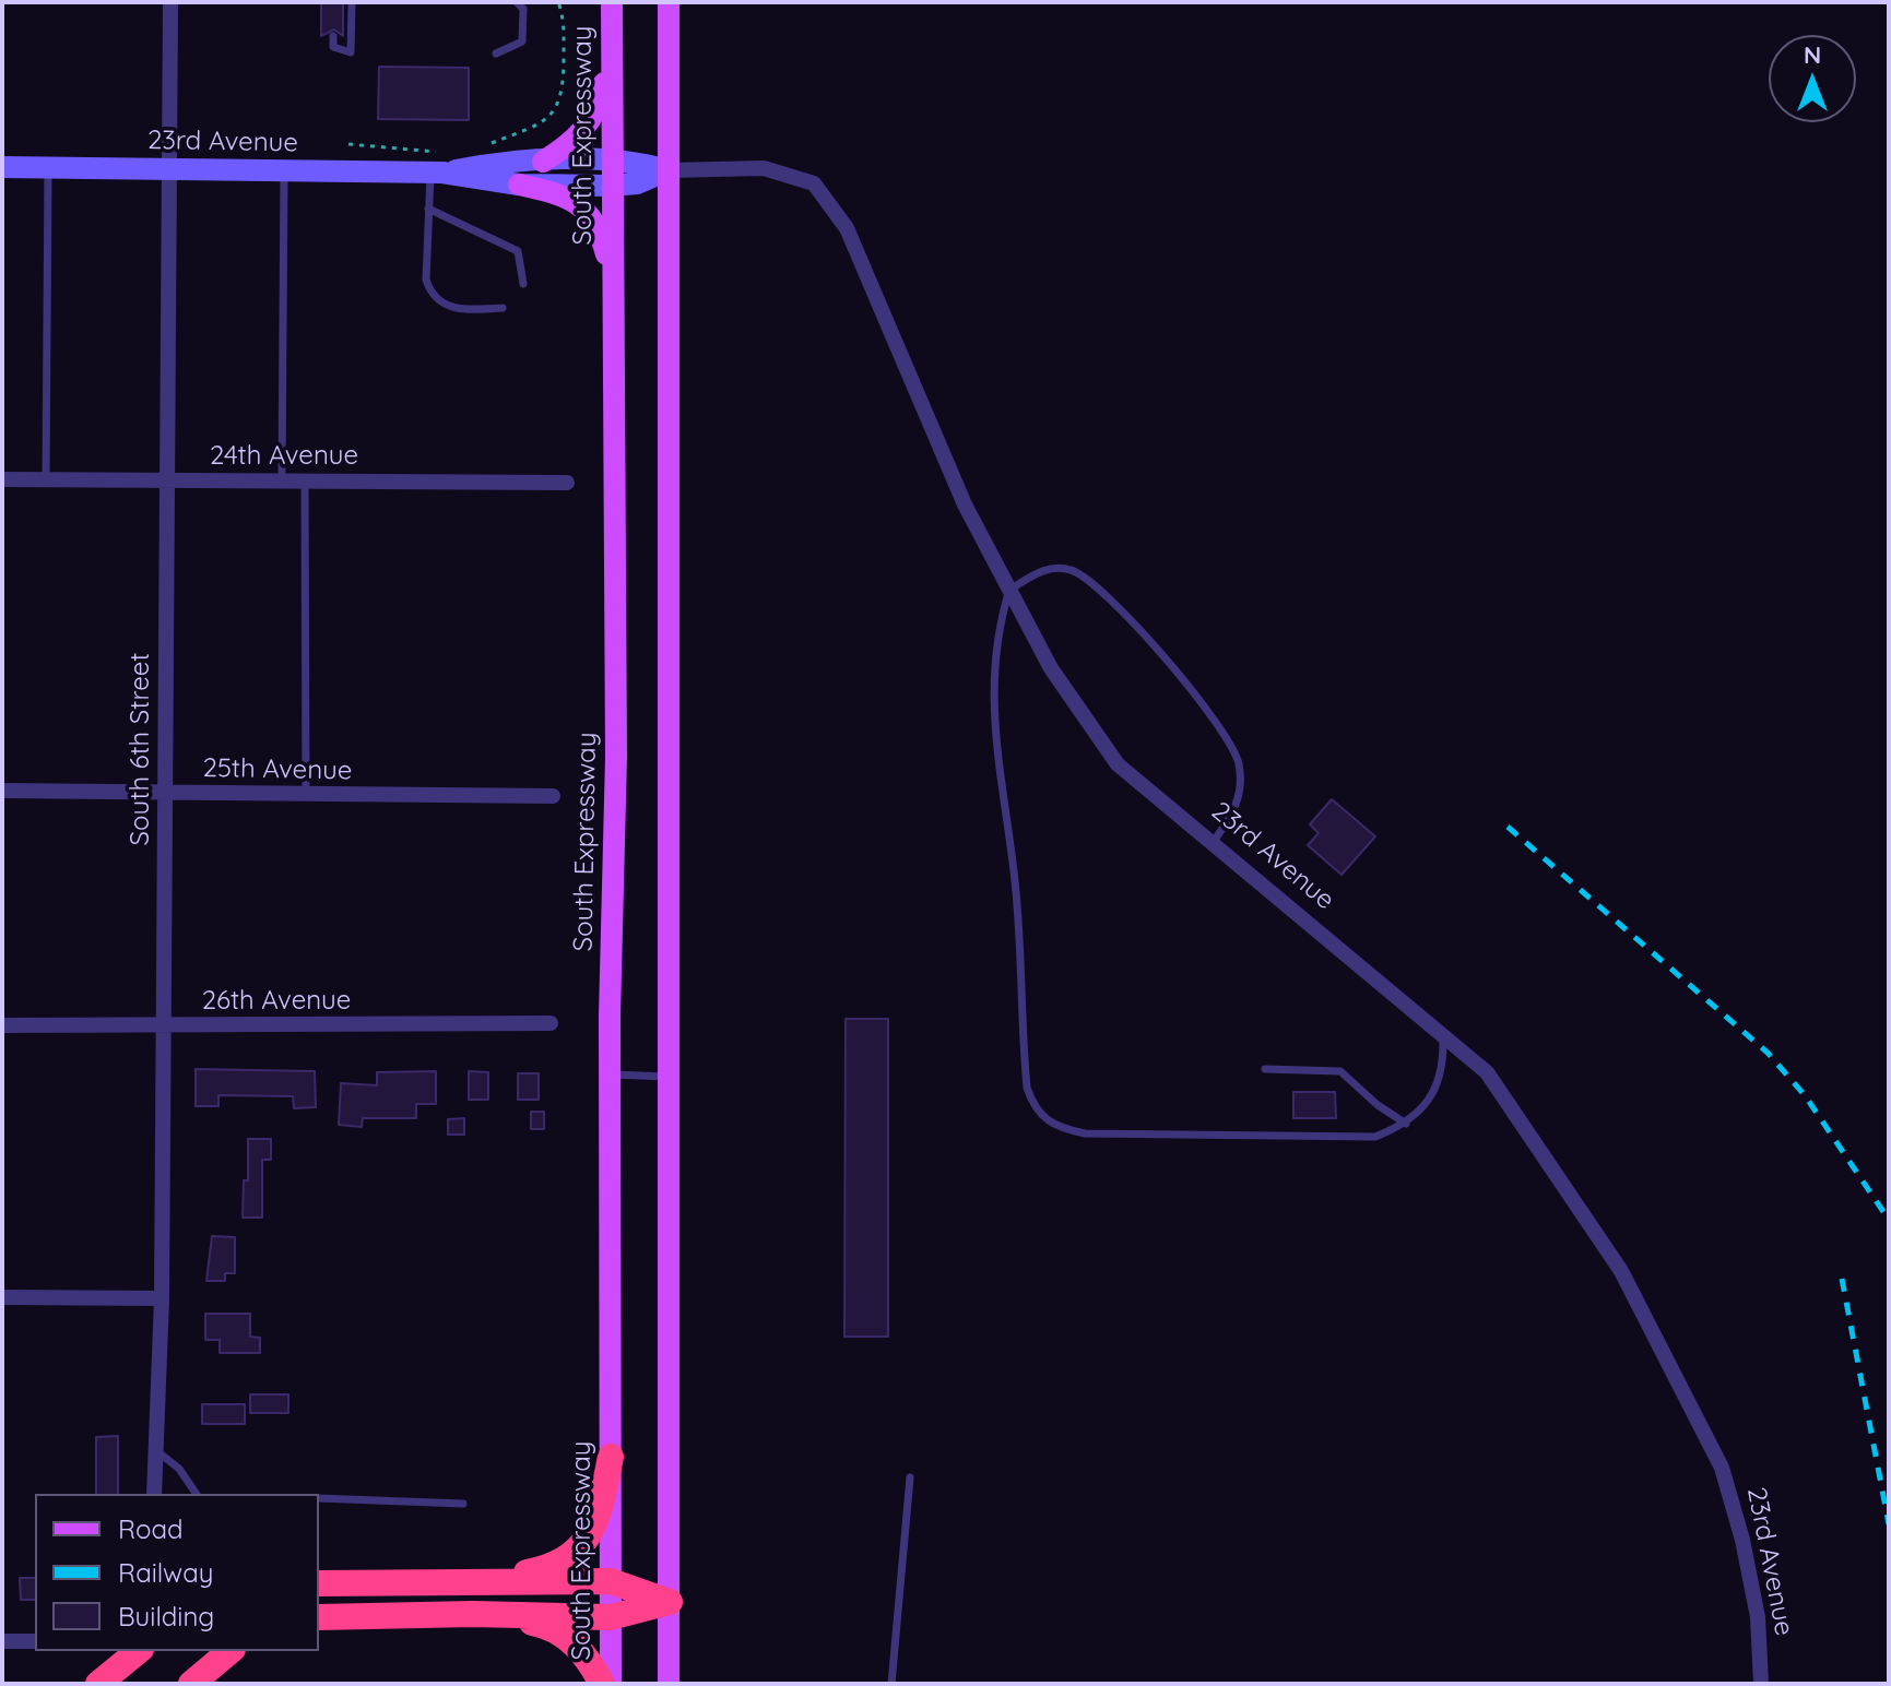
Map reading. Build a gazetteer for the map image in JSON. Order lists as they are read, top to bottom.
{
  "streets": {
    "main road": ["South Expressway", "23rd Avenue"],
    "street": [
      "24th Avenue",
      "South 6th Street",
      "25th Avenue",
      "26th Avenue"
    ]
  },
  "crossings": [
    ["South Expressway", "23rd Avenue"],
    ["23rd Avenue", "South 6th Street"],
    ["24th Avenue", "South 6th Street"],
    ["South 6th Street", "25th Avenue"],
    ["South 6th Street", "26th Avenue"]
  ],
  "legend": ["Road", "Railway", "Building"],
  "north": "top"
}
